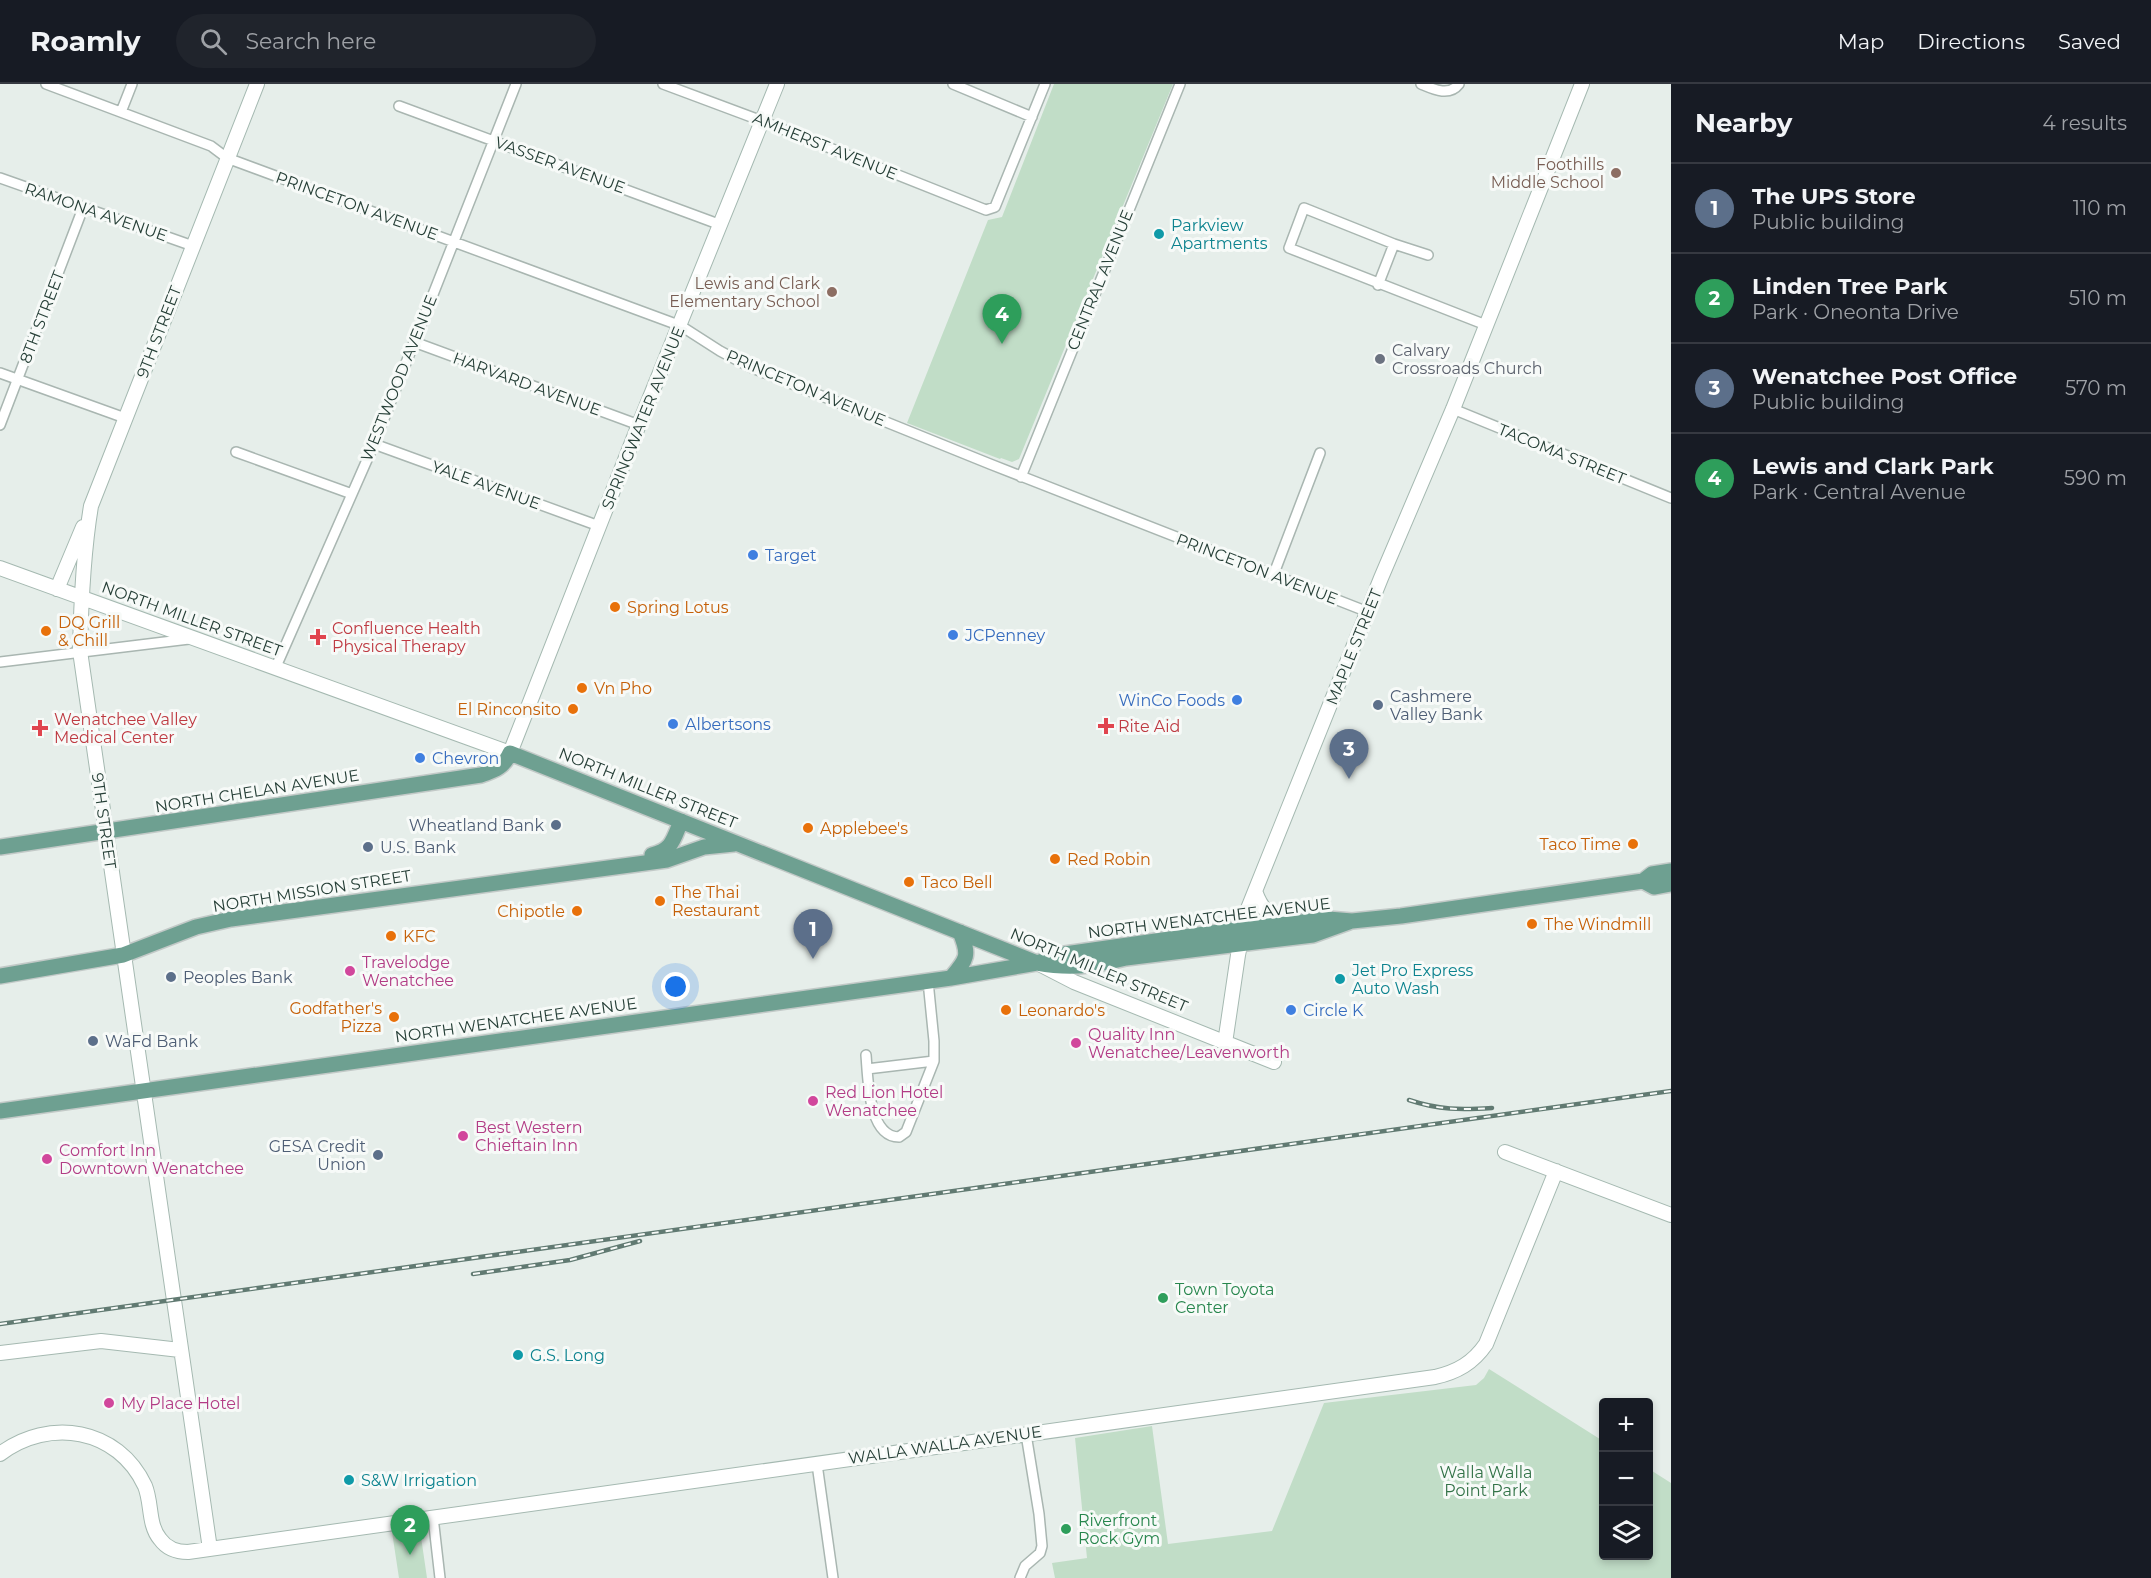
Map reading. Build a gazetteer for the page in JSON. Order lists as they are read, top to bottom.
{
  "streets": {
    "main road": [
      "NORTH MILLER STREET",
      "NORTH CHELAN AVENUE",
      "NORTH MISSION STREET",
      "NORTH WENATCHEE AVENUE"
    ],
    "street": [
      "AMHERST AVENUE",
      "VASSER AVENUE",
      "PRINCETON AVENUE",
      "RAMONA AVENUE",
      "CENTRAL AVENUE",
      "8TH STREET",
      "9TH STREET",
      "WESTWOOD AVENUE",
      "HARVARD AVENUE",
      "SPRINGWATER AVENUE",
      "TACOMA STREET",
      "YALE AVENUE",
      "MAPLE STREET",
      "WALLA WALLA AVENUE"
    ]
  },
  "crossings": [
    ["AMHERST AVENUE", "SPRINGWATER AVENUE"],
    ["VASSER AVENUE", "WESTWOOD AVENUE"],
    ["VASSER AVENUE", "SPRINGWATER AVENUE"],
    ["PRINCETON AVENUE", "CENTRAL AVENUE"],
    ["PRINCETON AVENUE", "9TH STREET"],
    ["PRINCETON AVENUE", "WESTWOOD AVENUE"],
    ["PRINCETON AVENUE", "SPRINGWATER AVENUE"],
    ["PRINCETON AVENUE", "MAPLE STREET"],
    ["RAMONA AVENUE", "8TH STREET"],
    ["RAMONA AVENUE", "9TH STREET"],
    ["9TH STREET", "NORTH MILLER STREET"],
    ["9TH STREET", "NORTH CHELAN AVENUE"],
    ["9TH STREET", "NORTH MISSION STREET"],
    ["9TH STREET", "NORTH WENATCHEE AVENUE"],
    ["9TH STREET", "WALLA WALLA AVENUE"],
    ["WESTWOOD AVENUE", "HARVARD AVENUE"],
    ["WESTWOOD AVENUE", "YALE AVENUE"],
    ["WESTWOOD AVENUE", "NORTH MILLER STREET"],
    ["HARVARD AVENUE", "SPRINGWATER AVENUE"],
    ["SPRINGWATER AVENUE", "YALE AVENUE"],
    ["SPRINGWATER AVENUE", "NORTH MILLER STREET"],
    ["SPRINGWATER AVENUE", "NORTH CHELAN AVENUE"],
    ["TACOMA STREET", "MAPLE STREET"],
    ["NORTH MILLER STREET", "MAPLE STREET"],
    ["NORTH MILLER STREET", "NORTH CHELAN AVENUE"],
    ["NORTH MILLER STREET", "NORTH MISSION STREET"],
    ["NORTH MILLER STREET", "NORTH WENATCHEE AVENUE"],
    ["MAPLE STREET", "NORTH WENATCHEE AVENUE"]
  ],
  "parks": ["Walla Walla Point Park"],
  "places": {
    "other": [
      "Foothills Middle School",
      "Parkview Apartments",
      "Lewis and Clark Elementary School",
      "Calvary Crossroads Church",
      "Target",
      "Spring Lotus",
      "DQ Grill & Chill",
      "JCPenney",
      "Vn Pho",
      "WinCo Foods",
      "Cashmere Valley Bank",
      "El Rinconsito",
      "Albertsons",
      "Chevron",
      "Wheatland Bank",
      "Applebee's",
      "Taco Time",
      "U.S. Bank",
      "Red Robin",
      "Taco Bell",
      "The Thai Restaurant",
      "Chipotle",
      "The Windmill",
      "KFC",
      "Travelodge Wenatchee",
      "Peoples Bank",
      "Jet Pro Express Auto Wash",
      "Leonardo's",
      "Circle K",
      "Godfather's Pizza",
      "WaFd Bank",
      "Quality Inn Wenatchee/Leavenworth",
      "Red Lion Hotel Wenatchee",
      "Best Western Chieftain Inn",
      "GESA Credit Union",
      "Comfort Inn Downtown Wenatchee",
      "Town Toyota Center",
      "G.S. Long",
      "My Place Hotel",
      "S&W Irrigation",
      "Riverfront Rock Gym"
    ],
    "health": ["Confluence Health Physical Therapy", "Rite Aid", "Wenatchee Valley Medical Center"]
  },
  "page": {
    "header": "Roamly",
    "search": "Search here",
    "nav": ["Map", "Directions", "Saved"],
    "heading": ["Nearby", "4 results"],
    "list": [
      {
        "mark": "1",
        "name": "The UPS Store",
        "note": "Public building",
        "value": "110 m"
      },
      {
        "mark": "2",
        "name": "Linden Tree Park",
        "note": "Park · Oneonta Drive",
        "value": "510 m"
      },
      {
        "mark": "3",
        "name": "Wenatchee Post Office",
        "note": "Public building",
        "value": "570 m"
      },
      {
        "mark": "4",
        "name": "Lewis and Clark Park",
        "note": "Park · Central Avenue",
        "value": "590 m"
      }
    ],
    "pins": [
      "4",
      "3",
      "1",
      "2"
    ],
    "map_buttons": ["+", "−"]
  }
}
